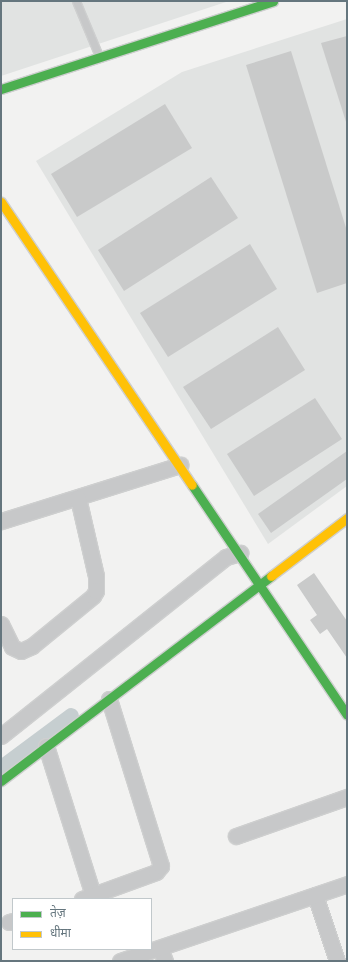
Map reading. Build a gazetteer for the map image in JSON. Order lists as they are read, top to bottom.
{
  "legend": ["तेज़", "धीमा"]
}
